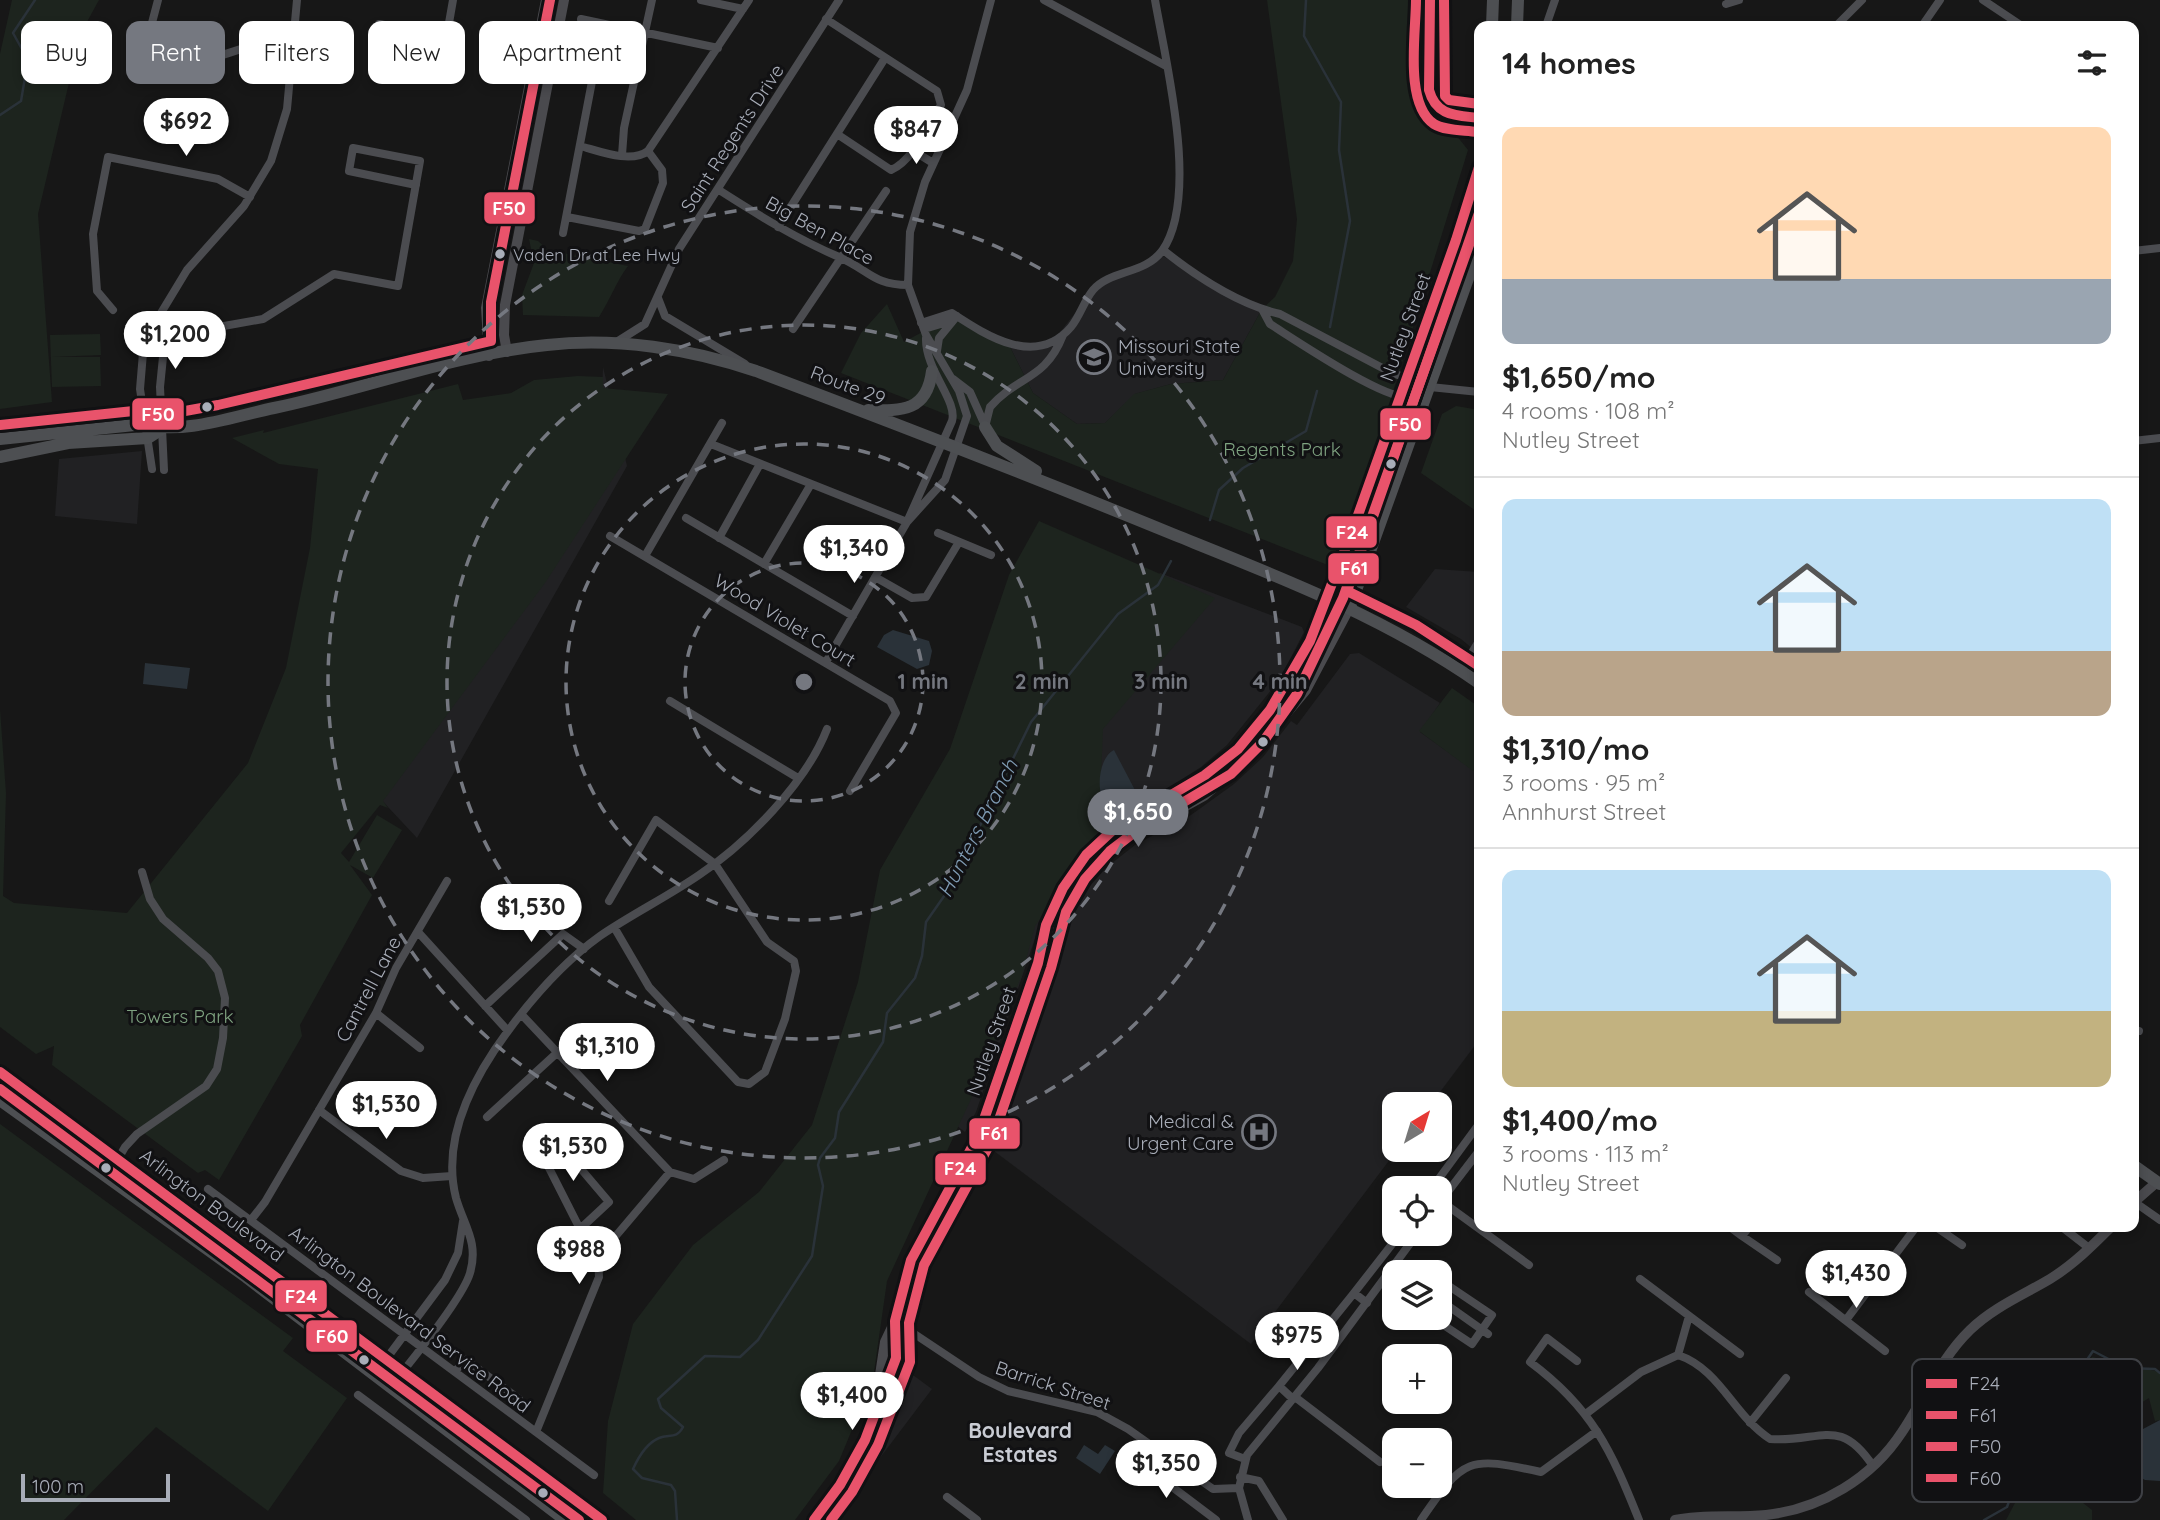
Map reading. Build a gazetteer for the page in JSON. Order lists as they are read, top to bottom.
{
  "streets": {
    "main road": ["Nutley Street", "Route 29", "Arlington Boulevard"],
    "street": [
      "Saint Regents Drive",
      "Big Ben Place",
      "Wood Violet Court",
      "Cantrell Lane",
      "Arlington Boulevard Service Road",
      "Barrick Street"
    ]
  },
  "crossings": [
    ["Saint Regents Drive", "Big Ben Place"],
    ["Saint Regents Drive", "Route 29"],
    ["Nutley Street", "Route 29"],
    ["Nutley Street", "Barrick Street"],
    ["Cantrell Lane", "Arlington Boulevard Service Road"]
  ],
  "districts": ["Boulevard Estates"],
  "water": ["Hunters Branch"],
  "parks": ["Regents Park", "Towers Park"],
  "places": {
    "other": ["Vaden Dr at Lee Hwy"],
    "school or university": ["Missouri State University"],
    "hospital": ["Medical & Urgent Care"]
  },
  "lines": [
    "transit line F24",
    "transit line F61",
    "transit line F50",
    "transit line F60"
  ],
  "legend": [
    "F24",
    "F61",
    "F50",
    "F60"
  ],
  "scale_bar": "100 m",
  "north": "top right",
  "page": {
    "chip": [
      "Buy",
      "Rent",
      "Filters",
      "New",
      "Apartment"
    ],
    "heading": "14 homes",
    "price": [
      "$692",
      "$847",
      "$1,200",
      "$1,340",
      "$1,650",
      "$1,530",
      "$1,310",
      "$1,530",
      "$1,530",
      "$988",
      "$1,430",
      "$975",
      "$1,400",
      "$1,350"
    ],
    "list": [
      {
        "name": "$1,650/mo",
        "note": "4 rooms · 108 m² · Nutley Street"
      },
      {
        "name": "$1,310/mo",
        "note": "3 rooms · 95 m² · Annhurst Street"
      },
      {
        "name": "$1,400/mo",
        "note": "3 rooms · 113 m² · Nutley Street"
      }
    ],
    "map_buttons": ["+", "−"],
    "scale": "100 m"
  },
  "rings": [
    "1 min",
    "2 min",
    "3 min",
    "4 min"
  ]
}
